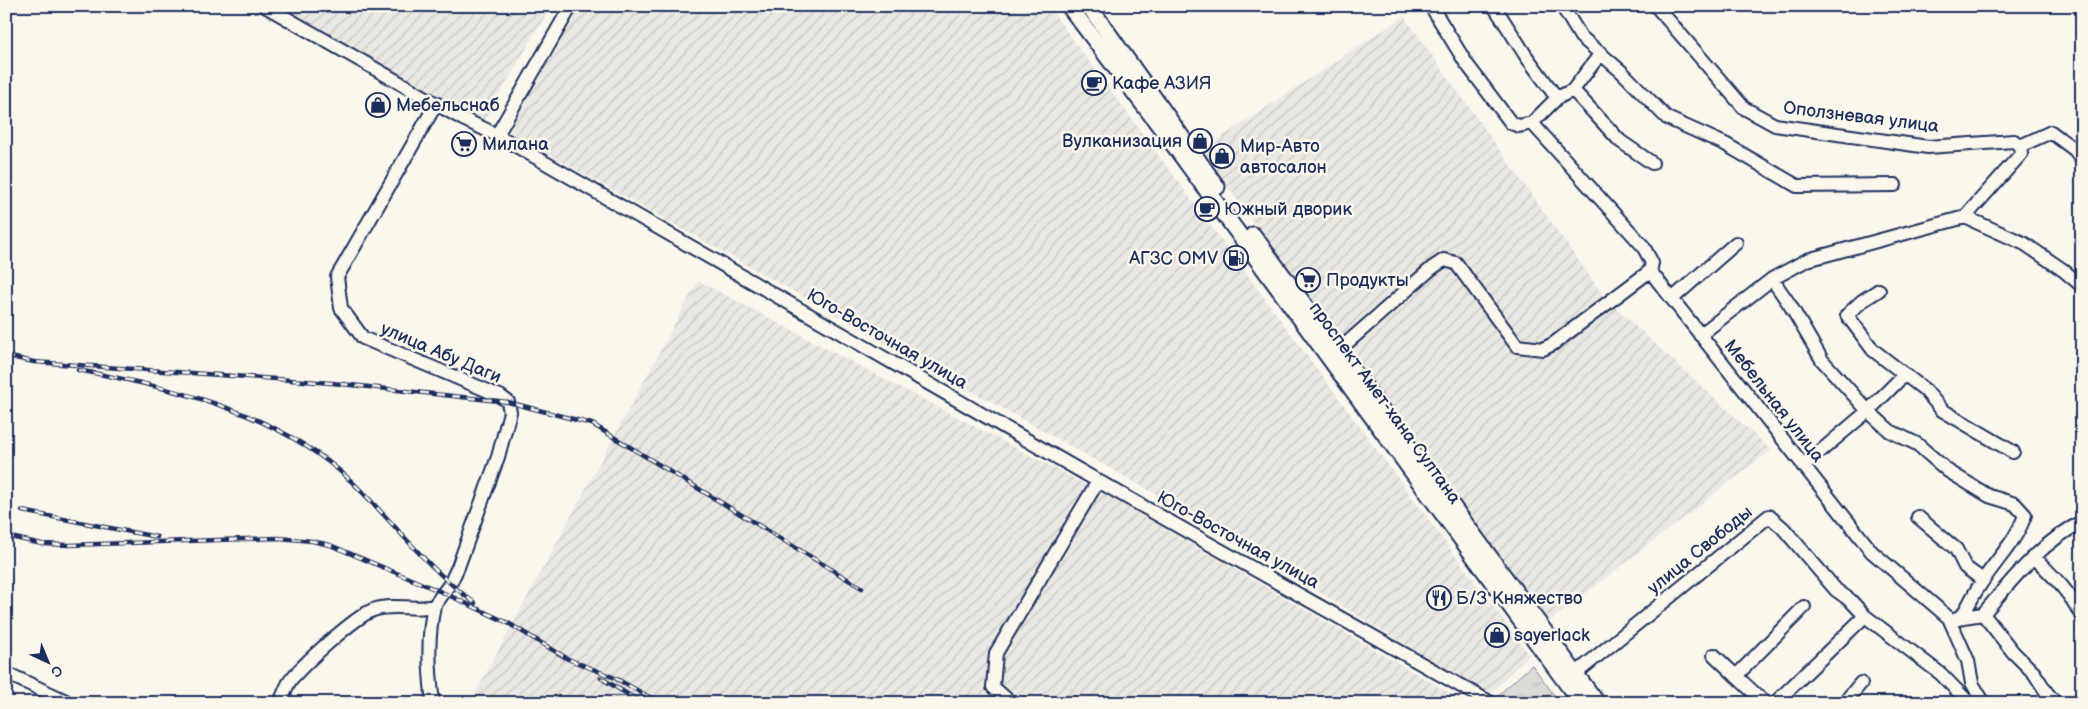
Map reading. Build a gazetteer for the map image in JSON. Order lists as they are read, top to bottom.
{
  "streets": {
    "main road": ["проспект Амет-хана Султана"],
    "street": [
      "Оползневая улица",
      "Юго-Восточная улица",
      "улица Абу Даги",
      "Мебельная улица",
      "улица Свободы"
    ]
  },
  "crossings": [
    ["Юго-Восточная улица", "улица Абу Даги"],
    ["проспект Амет-хана Султана", "улица Свободы"]
  ],
  "places": {
    "cafe": ["Кафе АЗИЯ", "Южный дворик"],
    "shop": [
      "Мебельснаб",
      "Вулканизация",
      "Мир-Авто автосалон",
      "sayerlack"
    ],
    "supermarket": ["Милана", "Продукты"],
    "fuel station": ["АГЗС OMV"],
    "restaurant": ["Б/З Княжество"]
  },
  "north": "bottom right"
}
